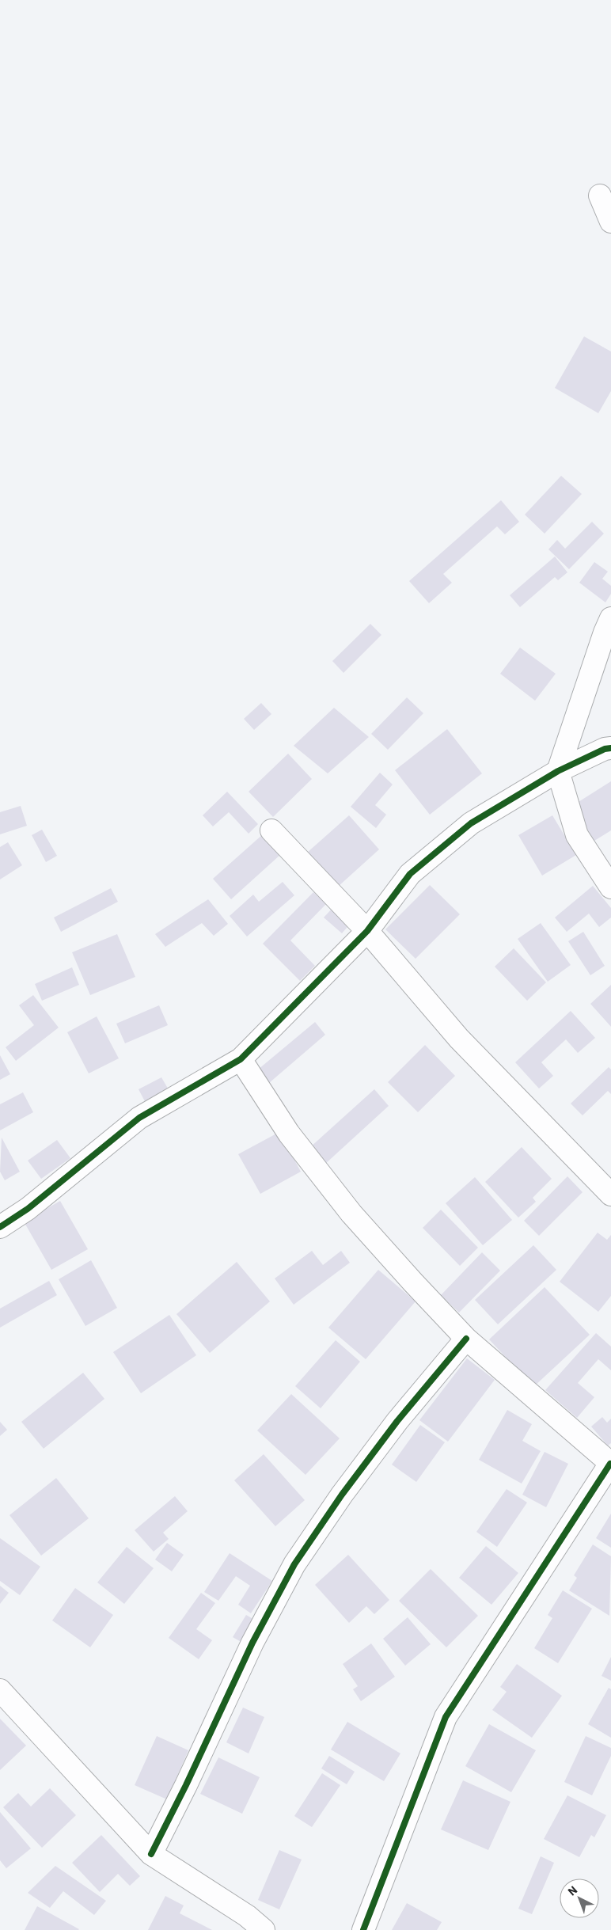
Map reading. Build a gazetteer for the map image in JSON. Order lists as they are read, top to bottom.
{
  "north": "top left"
}
